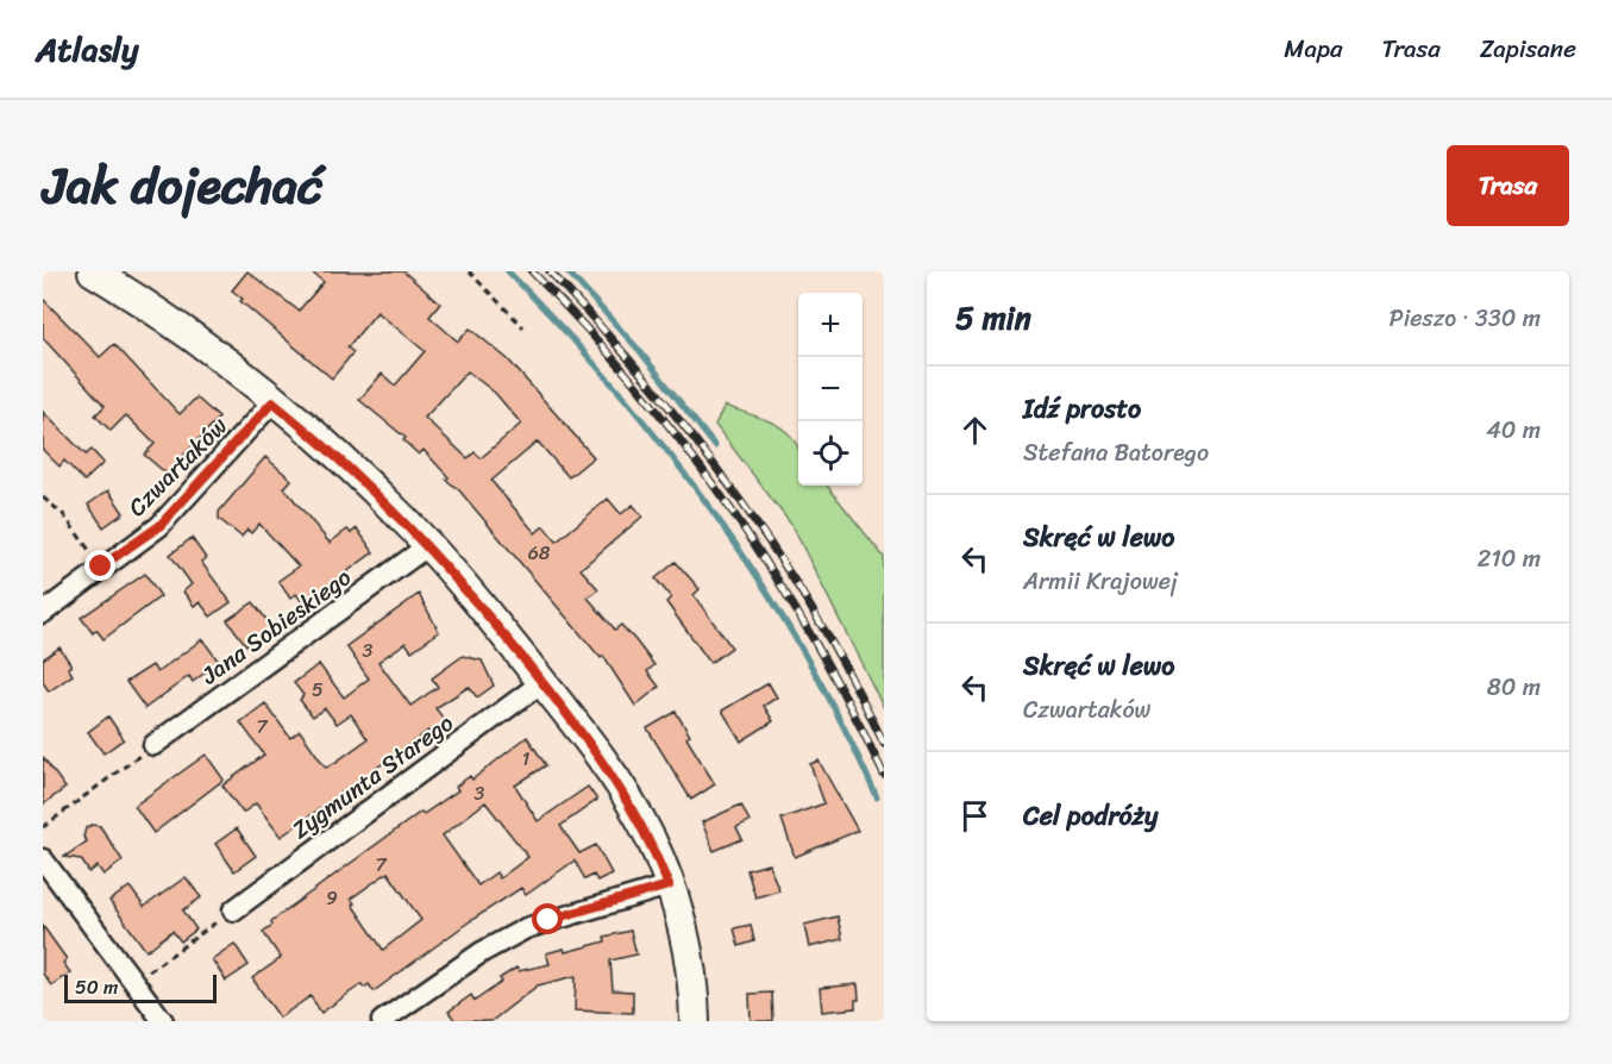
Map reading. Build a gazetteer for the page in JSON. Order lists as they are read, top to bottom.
{
  "streets": {
    "street": ["Czwartaków", "Jana Sobieskiego", "Zygmunta Starego"]
  },
  "house_numbers": [
    "68",
    "3",
    "5",
    "7",
    "1",
    "3",
    "7",
    "9"
  ],
  "scale_bar": "50 m",
  "page": {
    "header": "Atlasly",
    "nav": ["Mapa", "Trasa", "Zapisane"],
    "title": "Jak dojechać",
    "buttons": "Trasa",
    "heading": ["5 min", "Pieszo · 330 m"],
    "map_buttons": ["+", "−"],
    "list": [
      ["Idź prosto", "Stefana Batorego", "40 m"],
      ["Skręć w lewo", "Armii Krajowej", "210 m"],
      ["Skręć w lewo", "Czwartaków", "80 m"],
      "Cel podróży"
    ],
    "scale": "50 m"
  }
}
